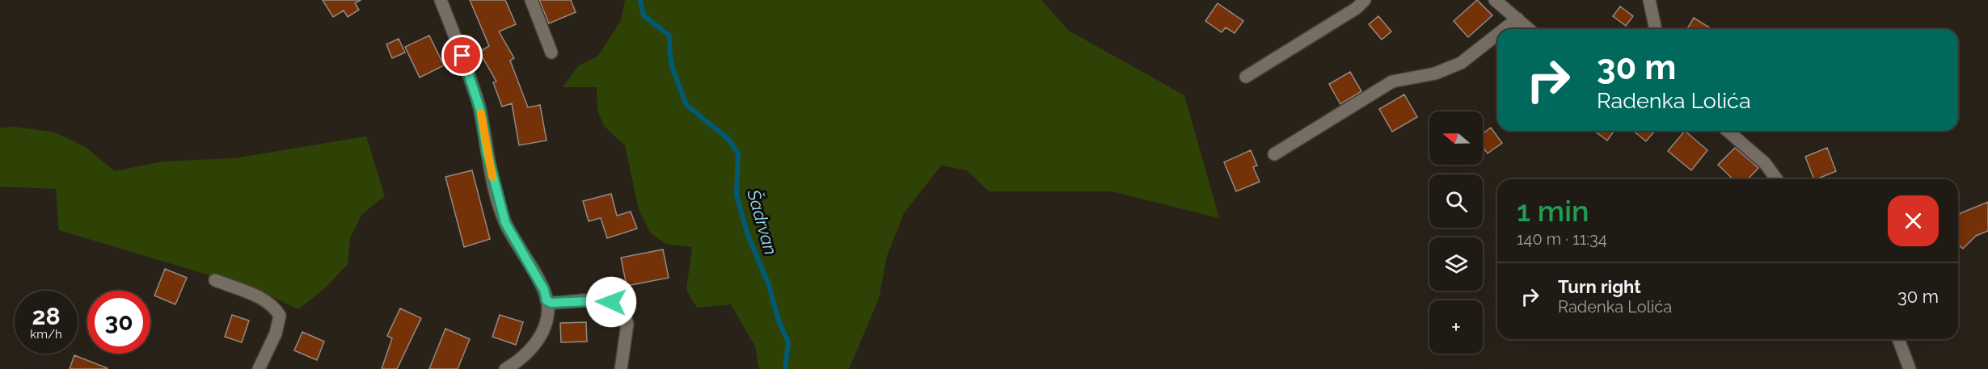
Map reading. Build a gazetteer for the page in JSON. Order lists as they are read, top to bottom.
{
  "water": ["Šadrvan"],
  "north": "left",
  "page": {
    "turn": ["30 m", "Radenka Lolića"],
    "map_buttons": "+",
    "heading": ["1 min", "140 m · 11:34"],
    "list": [
      {
        "name": "Turn right",
        "note": "Radenka Lolića",
        "value": "30 m"
      }
    ],
    "speed": "28 km/h",
    "limit": "30"
  }
}
